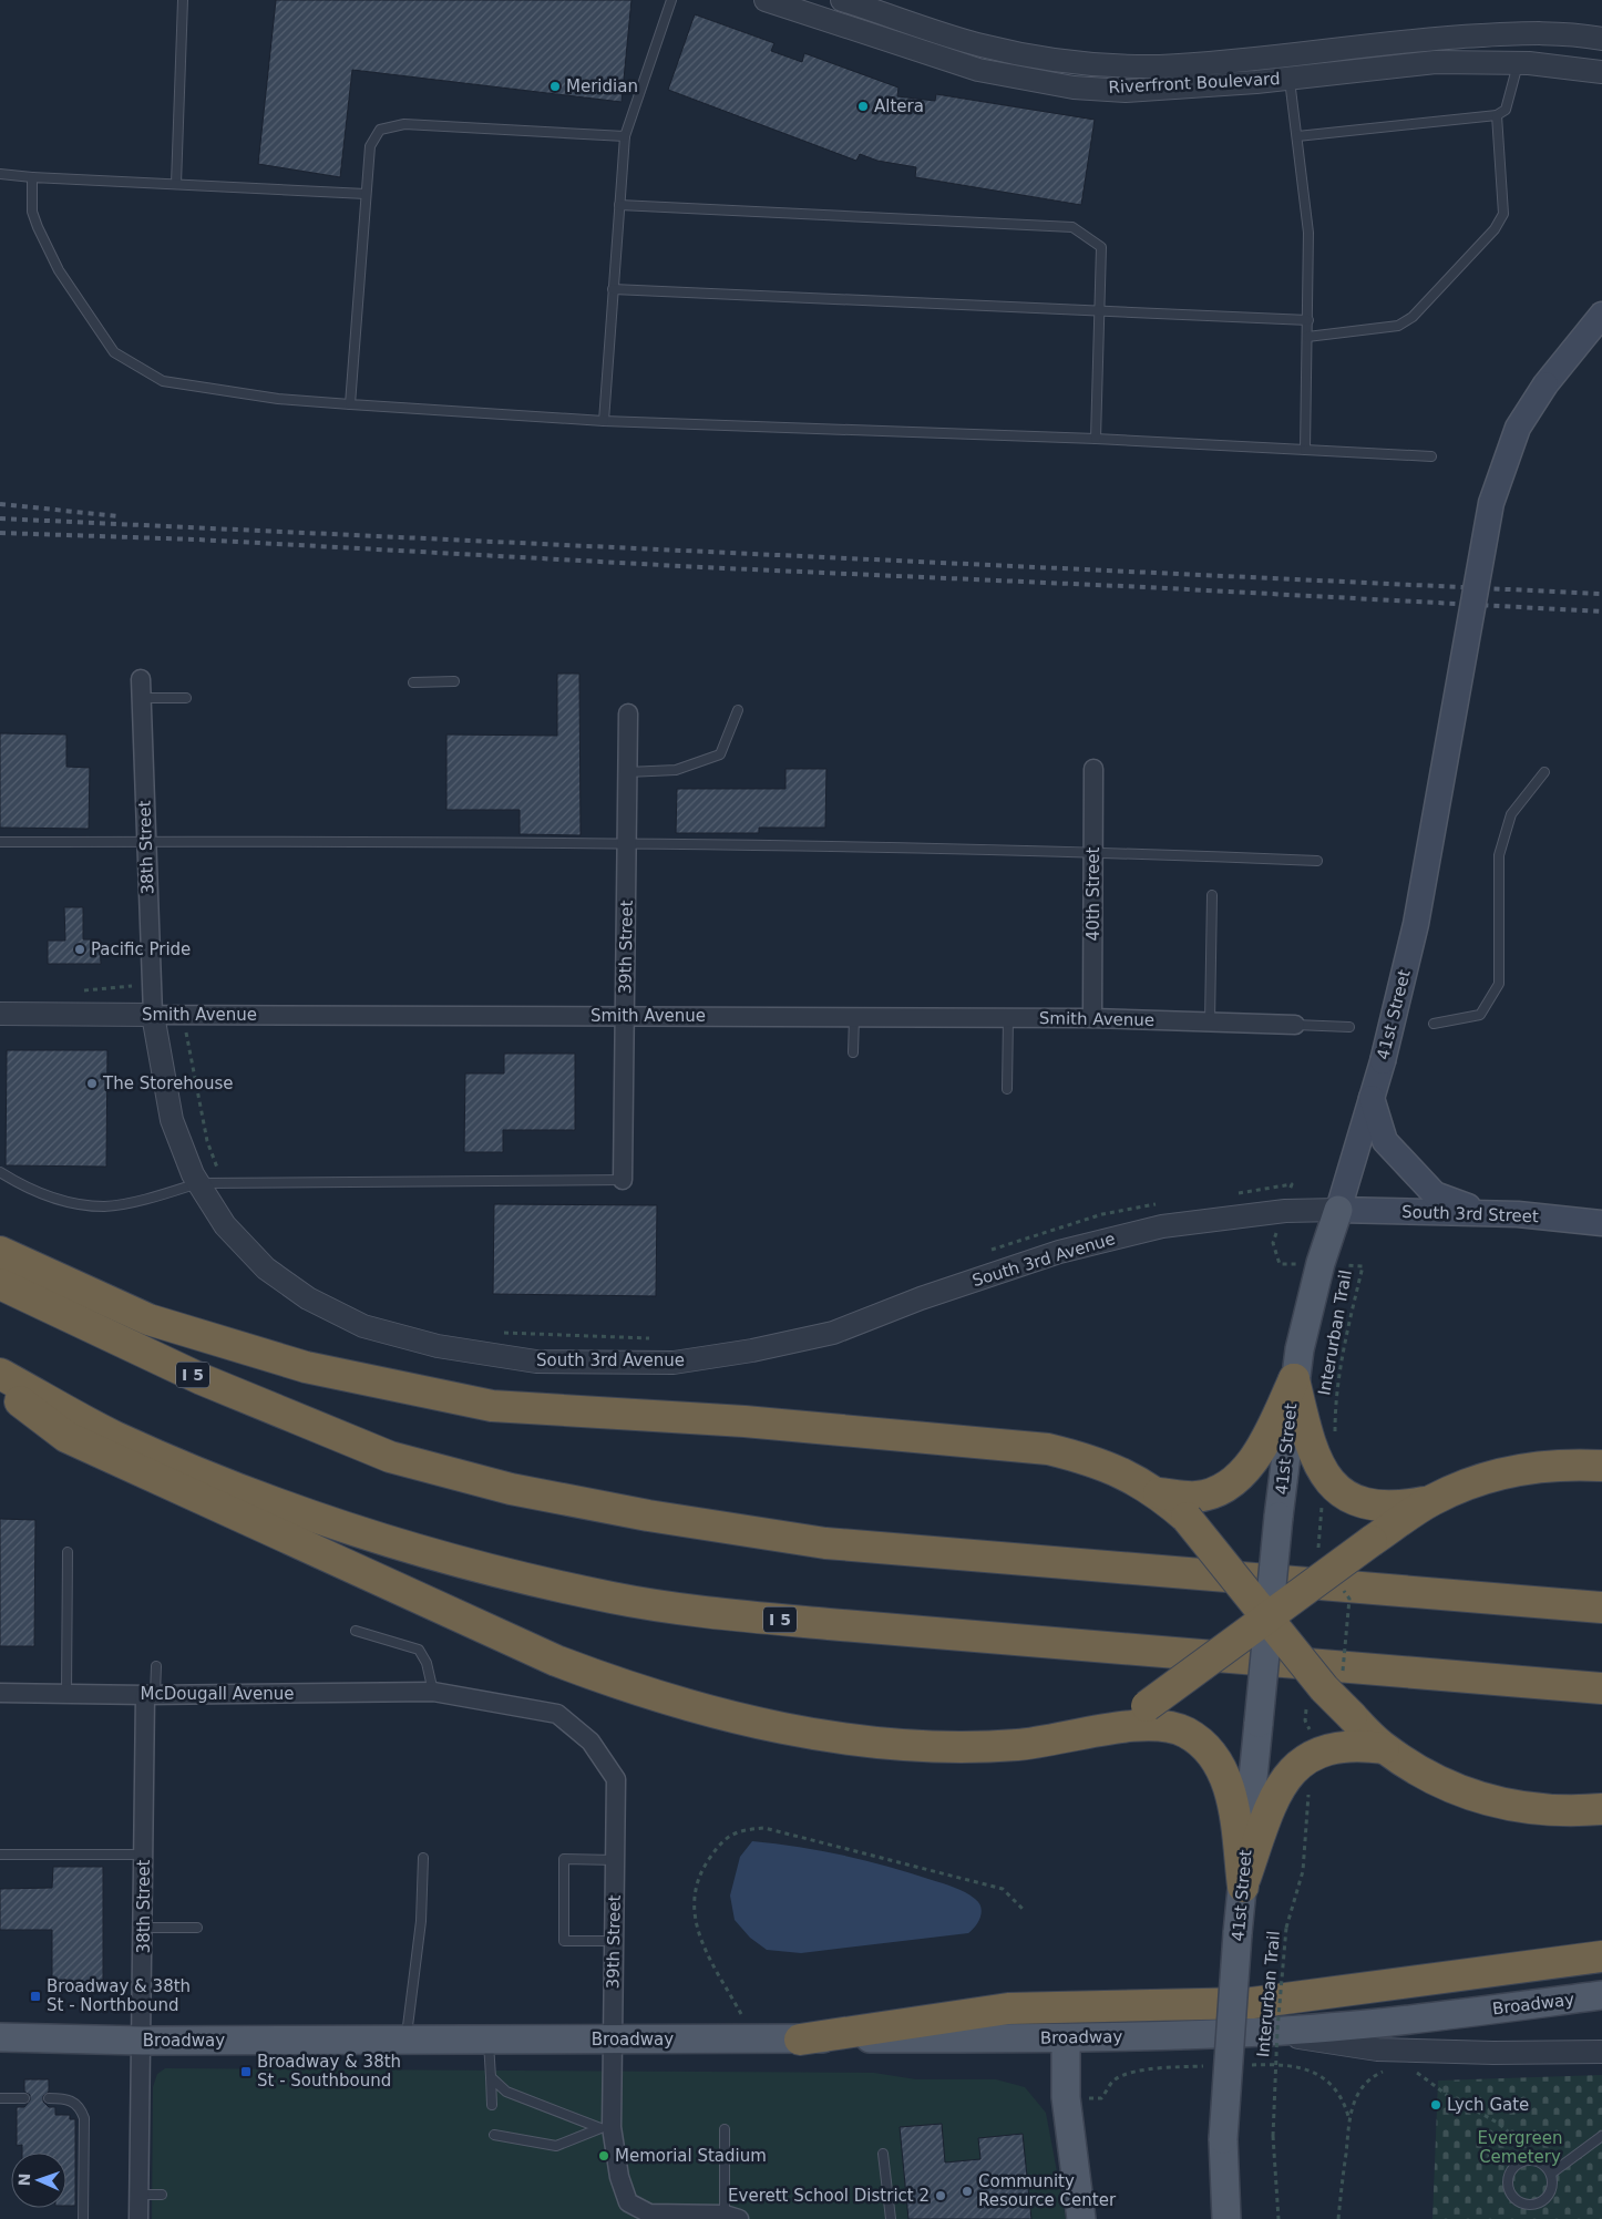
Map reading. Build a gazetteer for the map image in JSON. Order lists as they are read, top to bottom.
{
  "streets": {
    "highway": ["I 5"],
    "main road": ["41st Street", "South 3rd Street", "Broadway"],
    "street": [
      "Riverfront Boulevard",
      "38th Street",
      "40th Street",
      "39th Street",
      "Smith Avenue",
      "South 3rd Avenue",
      "McDougall Avenue"
    ],
    "path": ["Interurban Trail"]
  },
  "crossings": [
    ["38th Street", "Smith Avenue"],
    ["38th Street", "South 3rd Avenue"],
    ["38th Street", "McDougall Avenue"],
    ["38th Street", "Broadway"],
    ["40th Street", "Smith Avenue"],
    ["39th Street", "Smith Avenue"],
    ["39th Street", "McDougall Avenue"],
    ["39th Street", "Broadway"],
    ["Smith Avenue", "South 3rd Avenue"],
    ["41st Street", "South 3rd Street"],
    ["41st Street", "South 3rd Avenue"],
    ["41st Street", "Interurban Trail"],
    ["South 3rd Street", "South 3rd Avenue"],
    ["South 3rd Avenue", "Interurban Trail"]
  ],
  "parks": ["Evergreen Cemetery"],
  "places": {
    "other": [
      "Meridian",
      "Altera",
      "Pacific Pride",
      "The Storehouse",
      "Lych Gate",
      "Memorial Stadium",
      "Community Resource Center",
      "Everett School District 2"
    ],
    "transit": ["Broadway & 38th St - Northbound", "Broadway & 38th St - Southbound"]
  },
  "north": "left"
}
